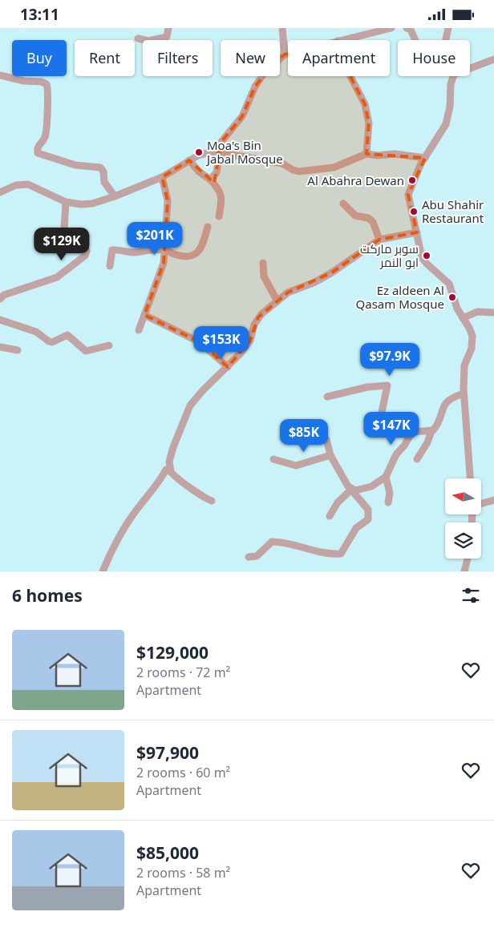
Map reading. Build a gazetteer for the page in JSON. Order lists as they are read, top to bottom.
{
  "places": [
    "Moa's Bin Jabal Mosque",
    "Al Abahra Dewan",
    "Abu Shahir Restaurant",
    "سوبر ماركت ابو النمر",
    "Ez aldeen Al Qasam Mosque"
  ],
  "north": "left",
  "page": {
    "status": "13:11",
    "chip": [
      "Buy",
      "Rent",
      "Filters",
      "New",
      "Apartment",
      "House"
    ],
    "price": [
      "$201K",
      "$129K",
      "$153K",
      "$97.9K",
      "$147K",
      "$85K"
    ],
    "heading": "6 homes",
    "list": [
      {
        "name": "$129,000",
        "note": "2 rooms · 72 m² · Apartment"
      },
      {
        "name": "$97,900",
        "note": "2 rooms · 60 m² · Apartment"
      },
      {
        "name": "$85,000",
        "note": "2 rooms · 58 m² · Apartment"
      }
    ]
  }
}
